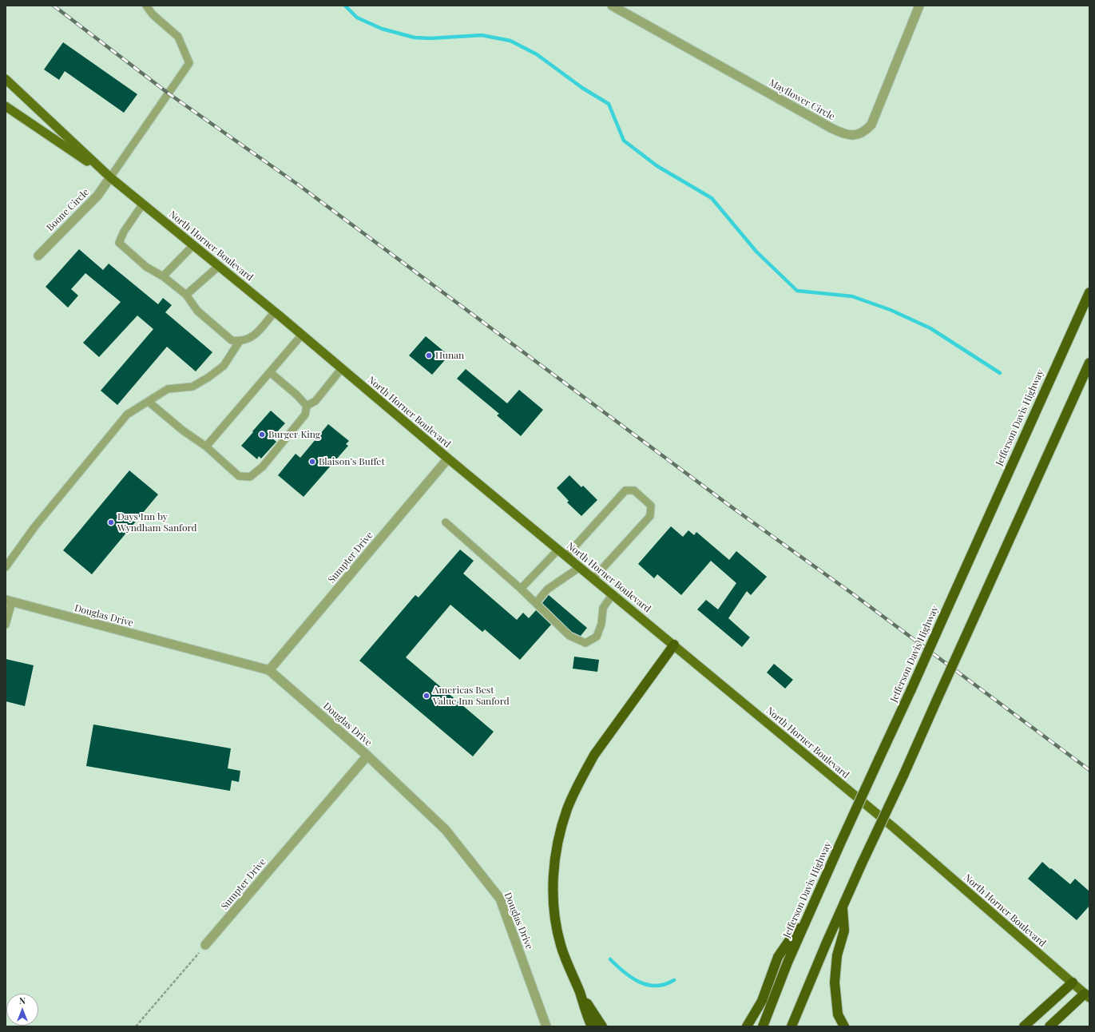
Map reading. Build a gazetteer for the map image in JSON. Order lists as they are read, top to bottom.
{
  "streets": {
    "highway": ["Jefferson Davis Highway"],
    "main road": ["North Horner Boulevard"],
    "street": [
      "Mayflower Circle",
      "Boone Circle",
      "Sumpter Drive",
      "Douglas Drive"
    ]
  },
  "crossings": [
    ["Boone Circle", "North Horner Boulevard"],
    ["North Horner Boulevard", "Sumpter Drive"],
    ["Sumpter Drive", "Douglas Drive"]
  ],
  "places": [
    "Hunan",
    "Burger King",
    "Blaison’s Buffet",
    "Days Inn by Wyndham Sanford",
    "Americas Best Value Inn Sanford"
  ],
  "north": "top"
}
